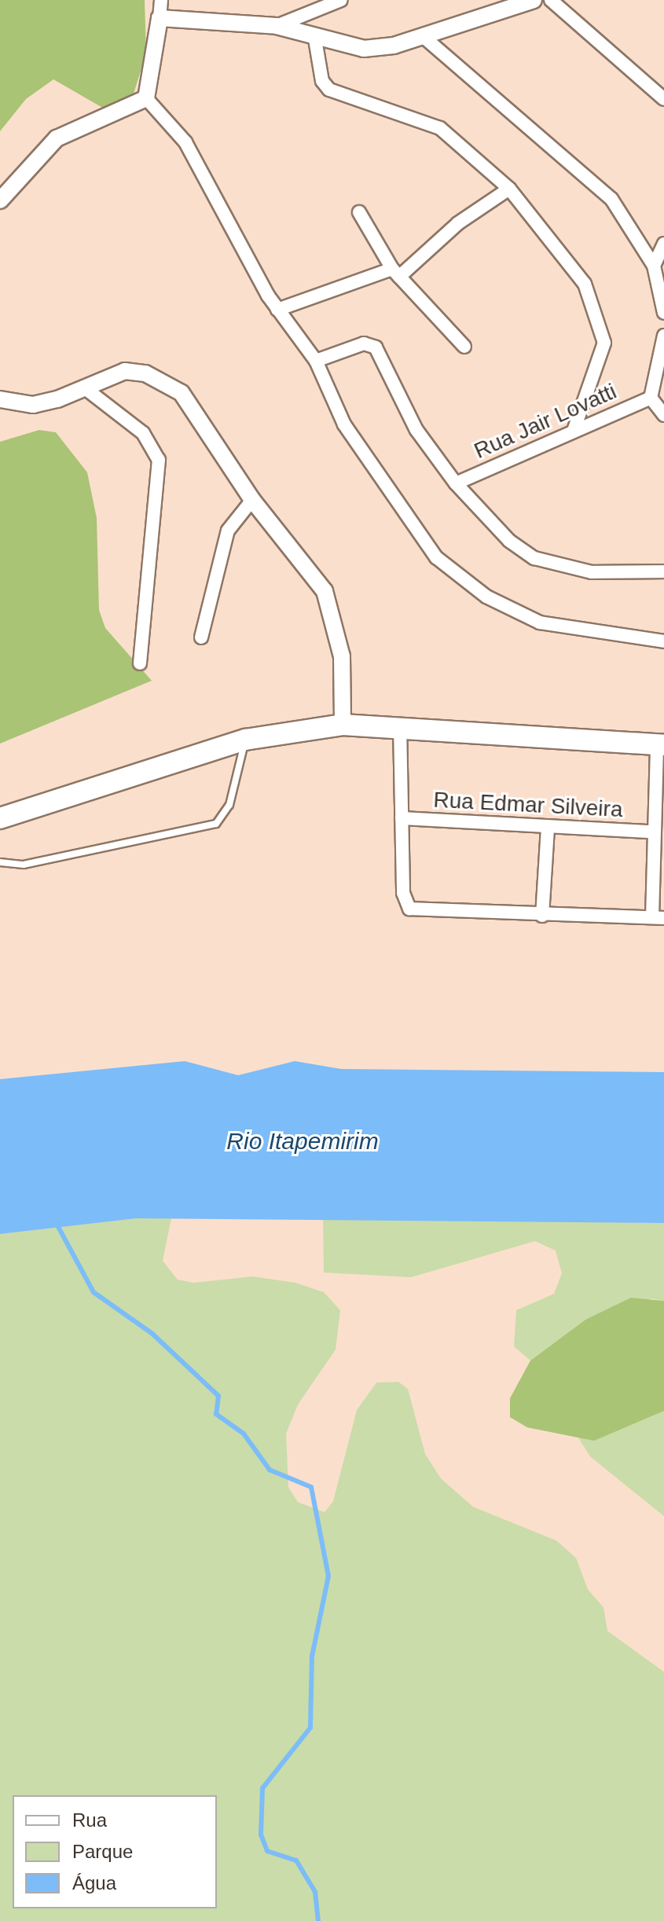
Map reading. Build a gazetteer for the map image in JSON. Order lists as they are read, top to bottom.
{
  "streets": {
    "street": ["Rua Jair Lovatti", "Rua Edmar Silveira"]
  },
  "water": ["Rio Itapemirim"],
  "legend": ["Rua", "Parque", "Água"]
}
